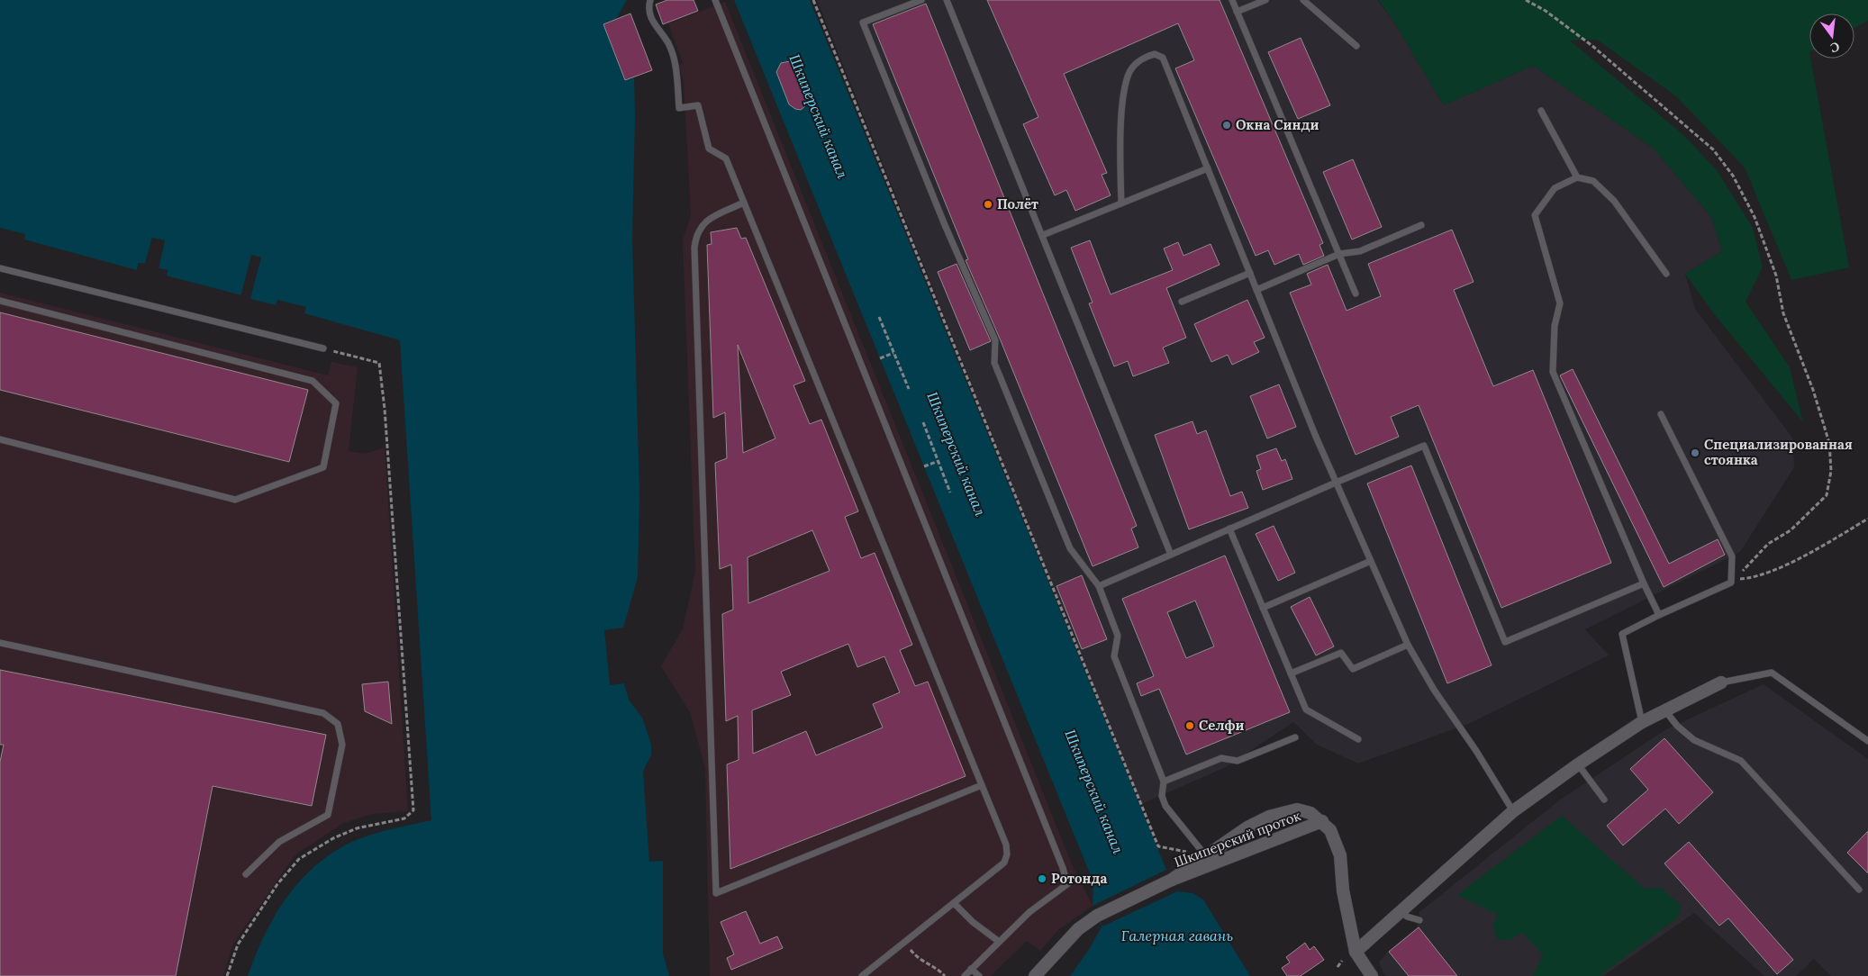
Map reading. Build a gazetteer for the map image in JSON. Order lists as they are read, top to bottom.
{
  "streets": {
    "street": ["Шкиперский проток"]
  },
  "water": ["Шкиперский канал", "Галерная гавань"],
  "places": [
    "Окна Синди",
    "Полёт",
    "Специализированная стоянка",
    "Селфи",
    "Ротонда"
  ],
  "north": "bottom"
}
